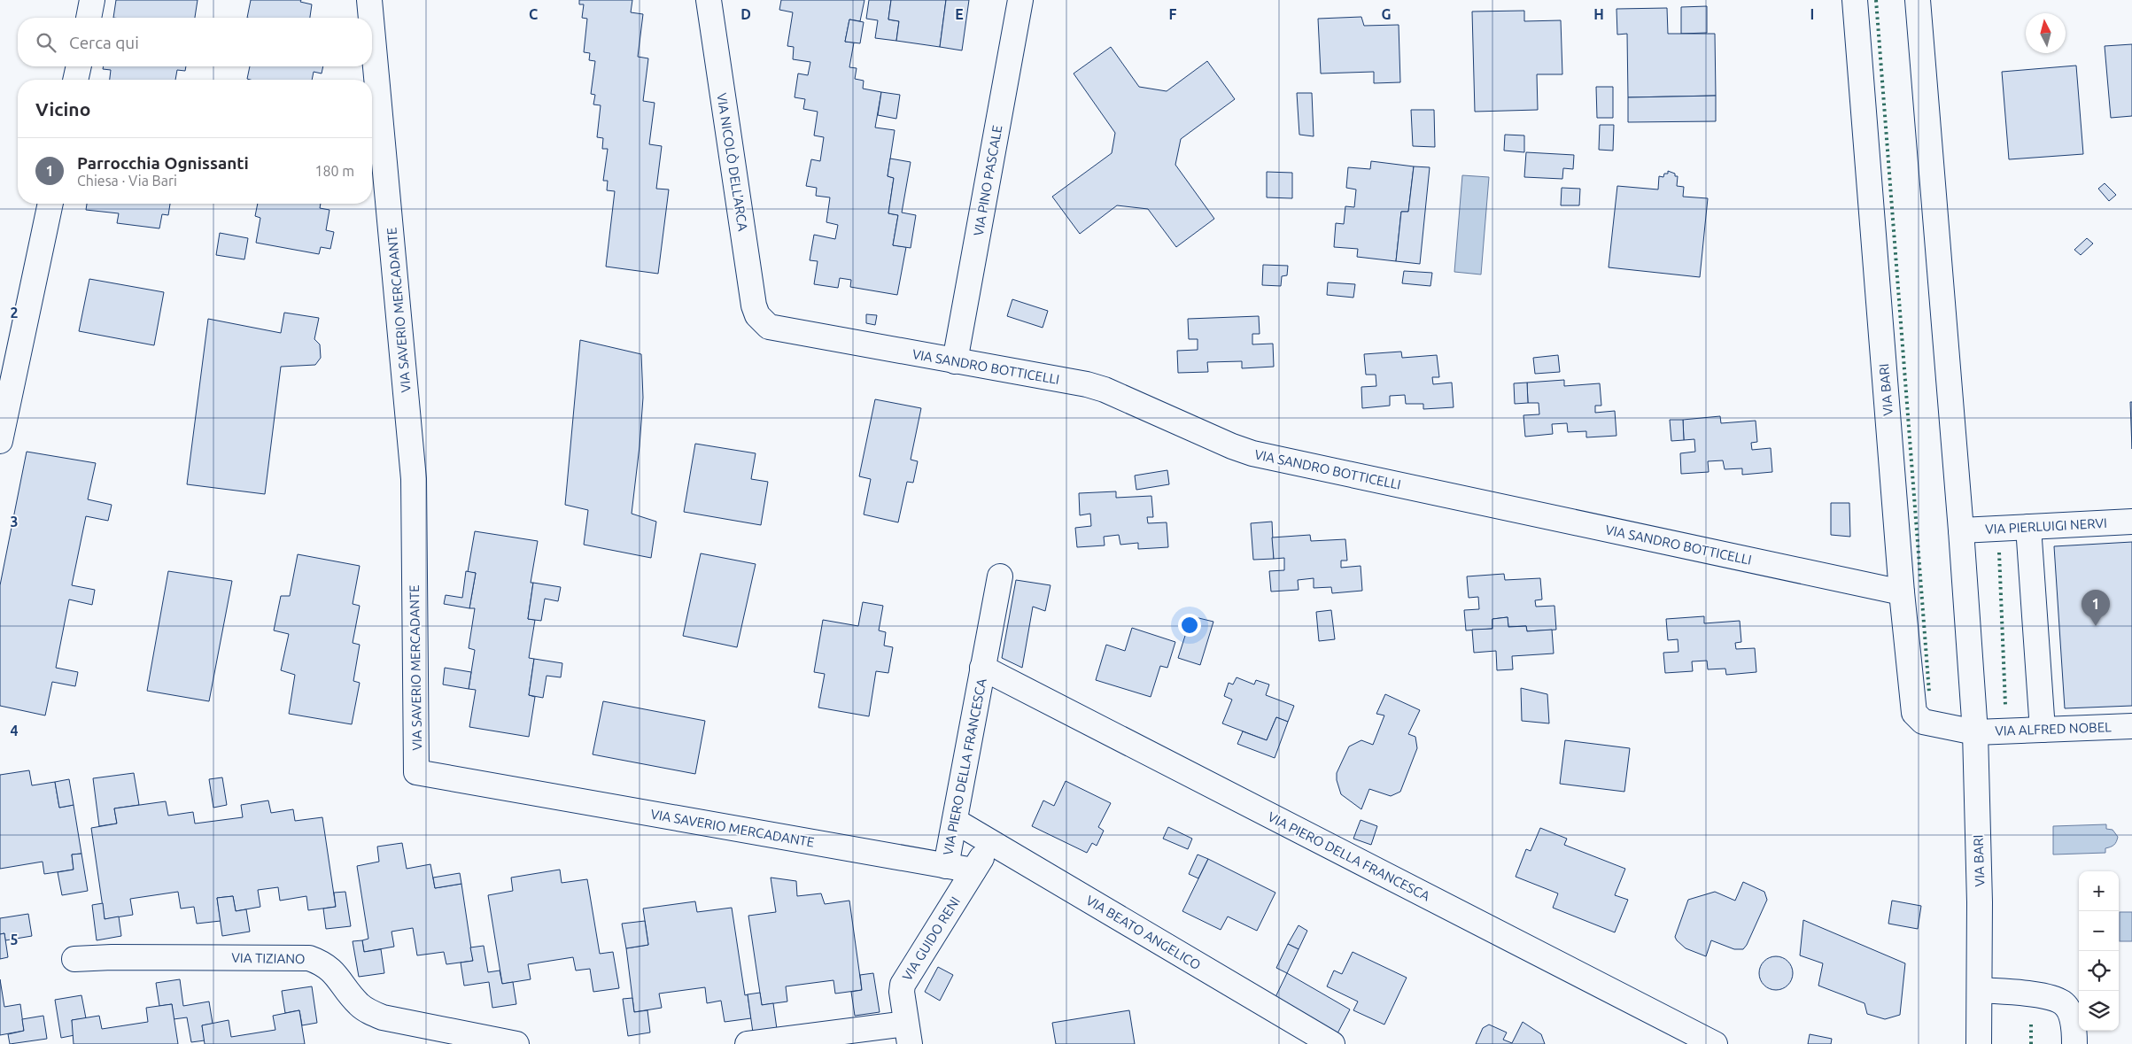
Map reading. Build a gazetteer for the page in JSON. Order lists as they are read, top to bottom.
{
  "streets": {
    "street": [
      "VIA NICOLÒ DELL'ARCA",
      "VIA PINO PASCALE",
      "VIA SAVERIO MERCADANTE",
      "VIA SANDRO BOTTICELLI",
      "VIA BARI",
      "VIA PIERLUIGI NERVI",
      "VIA ALFRED NOBEL",
      "VIA PIERO DELLA FRANCESCA",
      "VIA BEATO ANGELICO",
      "VIA GUIDO RENI",
      "VIA TIZIANO"
    ]
  },
  "crossings": [
    ["VIA NICOLÒ DELL'ARCA", "VIA SANDRO BOTTICELLI"],
    ["VIA PINO PASCALE", "VIA SANDRO BOTTICELLI"],
    ["VIA SAVERIO MERCADANTE", "VIA PIERO DELLA FRANCESCA"],
    ["VIA SAVERIO MERCADANTE", "VIA GUIDO RENI"],
    ["VIA SANDRO BOTTICELLI", "VIA BARI"],
    ["VIA BARI", "VIA PIERLUIGI NERVI"],
    ["VIA BARI", "VIA ALFRED NOBEL"],
    ["VIA PIERO DELLA FRANCESCA", "VIA BEATO ANGELICO"],
    ["VIA BEATO ANGELICO", "VIA GUIDO RENI"]
  ],
  "north": "top",
  "page": {
    "search": "Cerca qui",
    "heading": "Vicino",
    "list": [
      {
        "mark": "1",
        "name": "Parrocchia Ognissanti",
        "note": "Chiesa · Via Bari",
        "value": "180 m"
      }
    ],
    "pins": "1",
    "map_buttons": ["+", "−"]
  },
  "grid": {
    "columns": [
      "C",
      "D",
      "E",
      "F",
      "G",
      "H",
      "I"
    ],
    "rows": [
      "2",
      "3",
      "4",
      "5"
    ]
  }
}
